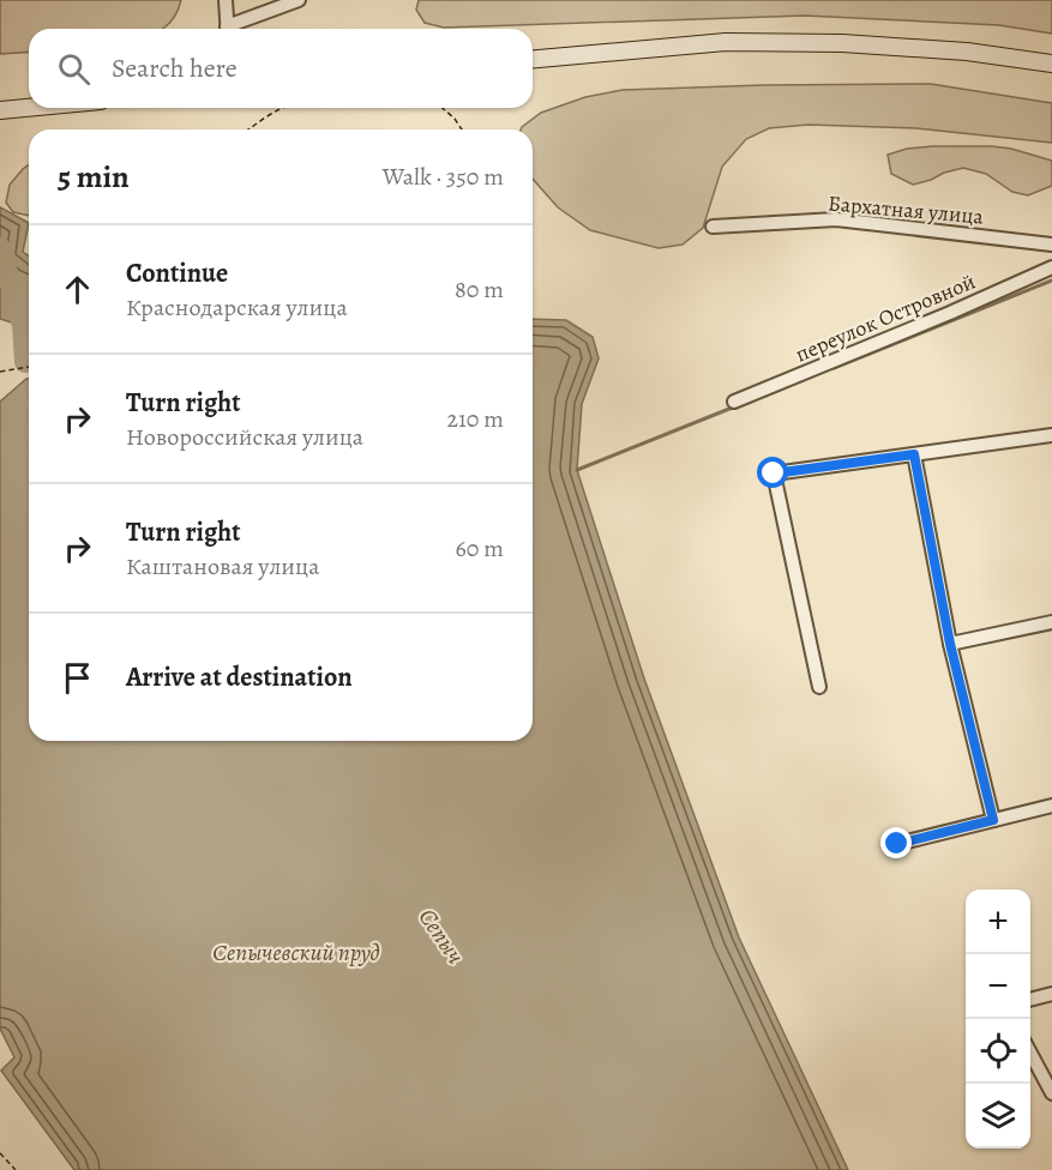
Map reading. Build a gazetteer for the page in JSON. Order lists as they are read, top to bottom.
{
  "streets": {
    "street": ["Бархатная улица", "переулок Островной"]
  },
  "water": ["Сепыч", "Сепычевский пруд"],
  "page": {
    "search": "Search here",
    "heading": ["5 min", "Walk · 350 m"],
    "list": [
      ["Continue", "Краснодарская улица", "80 m"],
      ["Turn right", "Новороссийская улица", "210 m"],
      ["Turn right", "Каштановая улица", "60 m"],
      "Arrive at destination"
    ],
    "map_buttons": ["+", "−"]
  }
}
